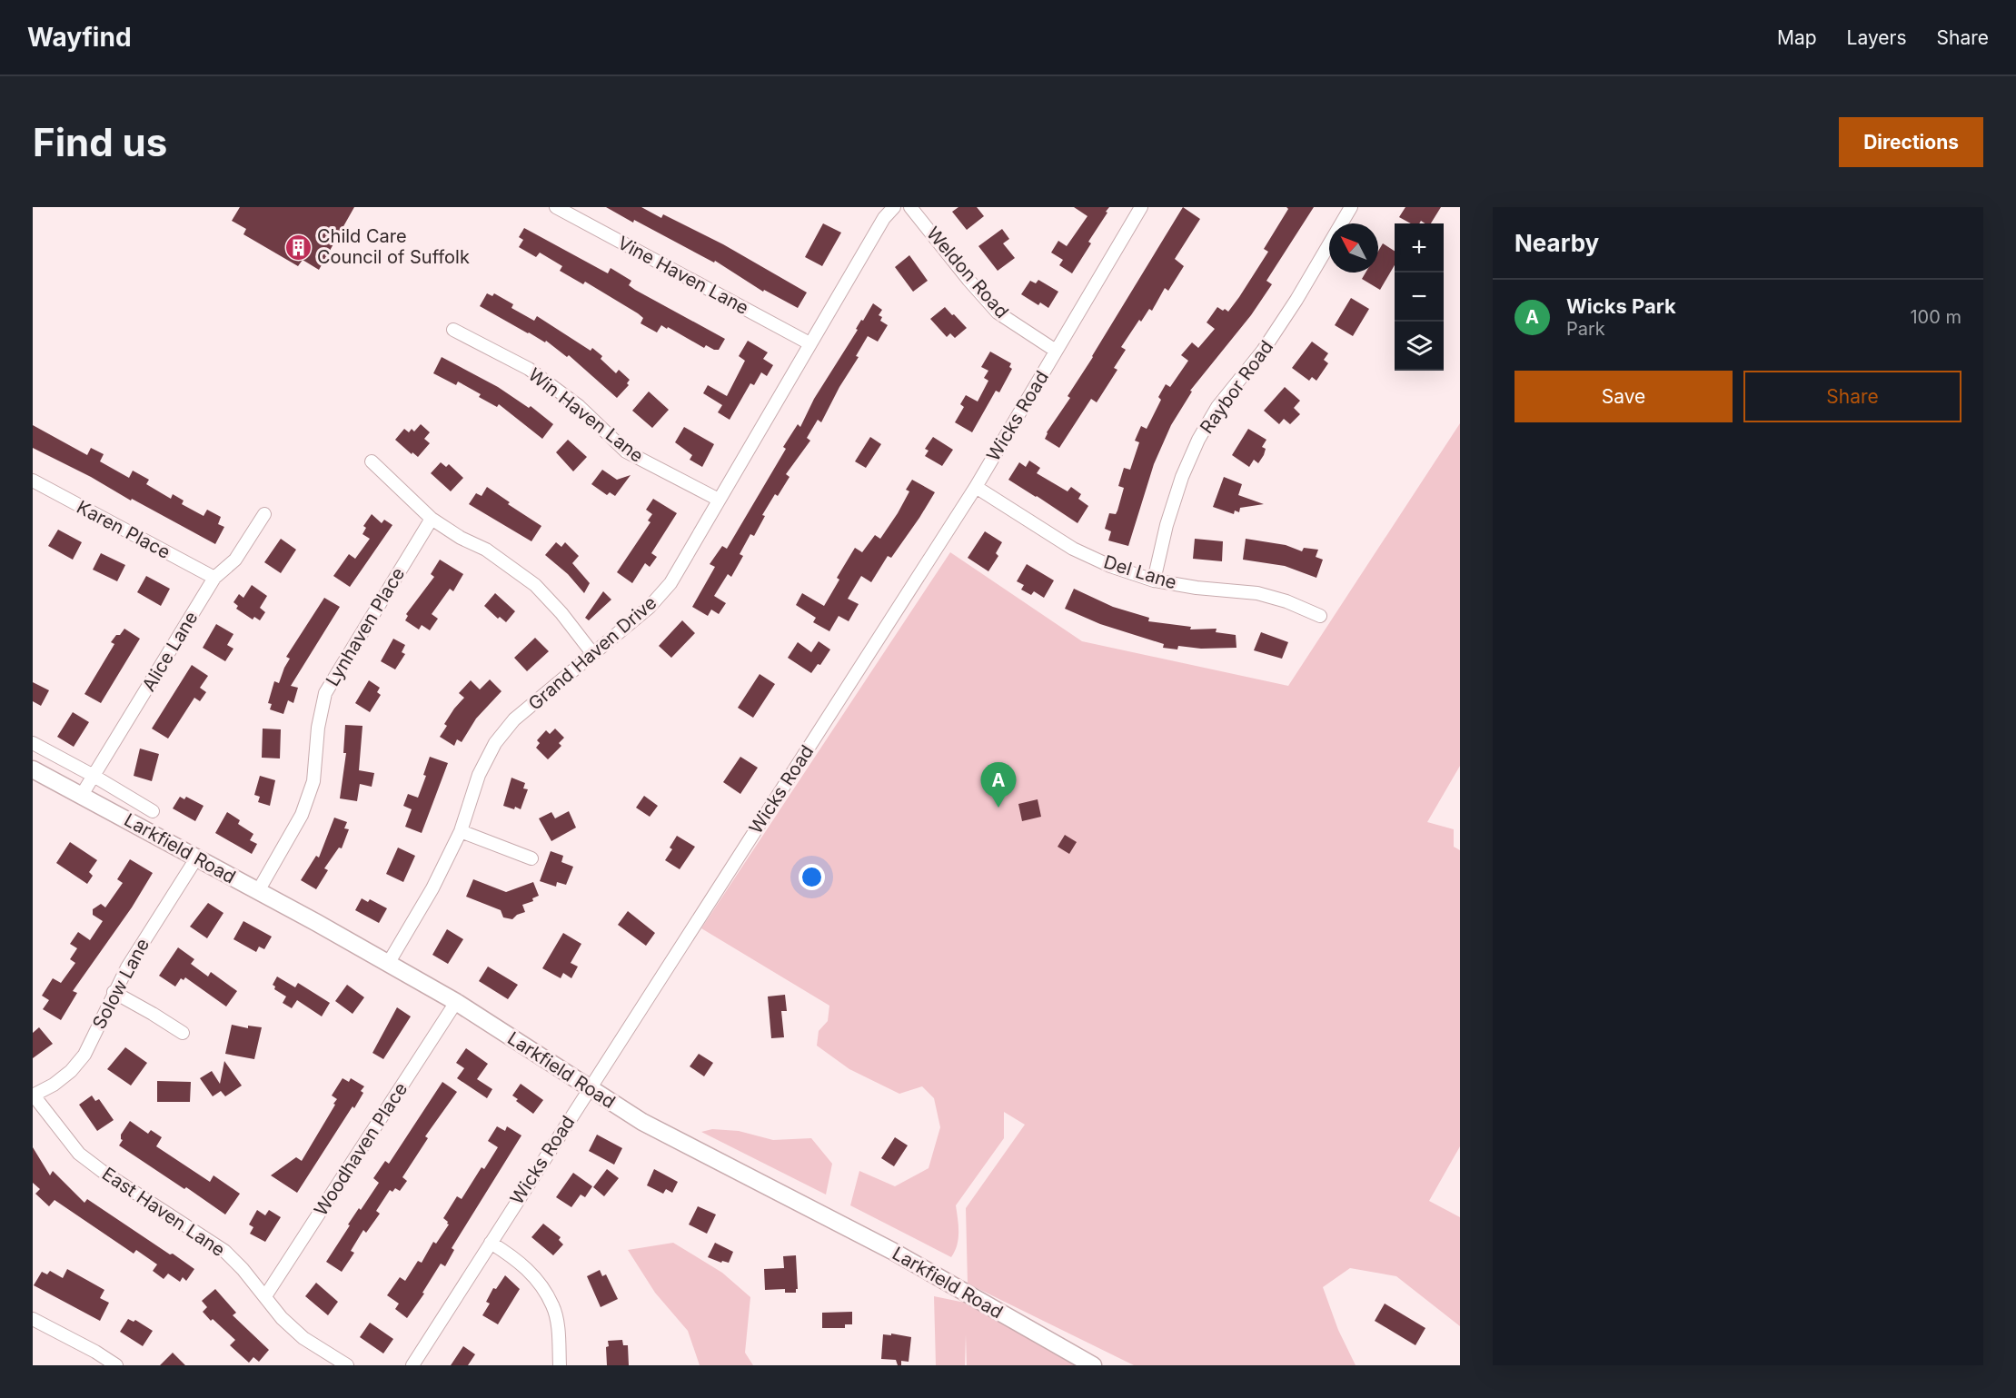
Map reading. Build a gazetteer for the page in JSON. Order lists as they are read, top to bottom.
{
  "streets": {
    "main road": ["Larkfield Road"],
    "street": [
      "Weldon Road",
      "Vine Haven Lane",
      "Raybor Road",
      "Win Haven Lane",
      "Wicks Road",
      "Karen Place",
      "Del Lane",
      "Lynhaven Place",
      "Alice Lane",
      "Grand Haven Drive",
      "Solow Lane",
      "Woodhaven Place",
      "East Haven Lane"
    ]
  },
  "crossings": [
    ["Weldon Road", "Wicks Road"],
    ["Vine Haven Lane", "Grand Haven Drive"],
    ["Raybor Road", "Del Lane"],
    ["Win Haven Lane", "Grand Haven Drive"],
    ["Wicks Road", "Del Lane"],
    ["Wicks Road", "Larkfield Road"],
    ["Karen Place", "Alice Lane"],
    ["Lynhaven Place", "Larkfield Road"],
    ["Alice Lane", "Larkfield Road"],
    ["Grand Haven Drive", "Larkfield Road"],
    ["Larkfield Road", "Solow Lane"],
    ["Larkfield Road", "Woodhaven Place"],
    ["Solow Lane", "East Haven Lane"],
    ["Woodhaven Place", "East Haven Lane"]
  ],
  "places": {
    "building": ["Child Care Council of Suffolk"]
  },
  "north": "top left",
  "page": {
    "header": "Wayfind",
    "nav": ["Map", "Layers", "Share"],
    "buttons": [
      "Directions",
      ["Save", "Share"]
    ],
    "title": "Find us",
    "heading": "Nearby",
    "map_buttons": ["+", "−"],
    "list": [
      {
        "mark": "A",
        "name": "Wicks Park",
        "note": "Park",
        "value": "100 m"
      }
    ],
    "pins": "A"
  }
}
